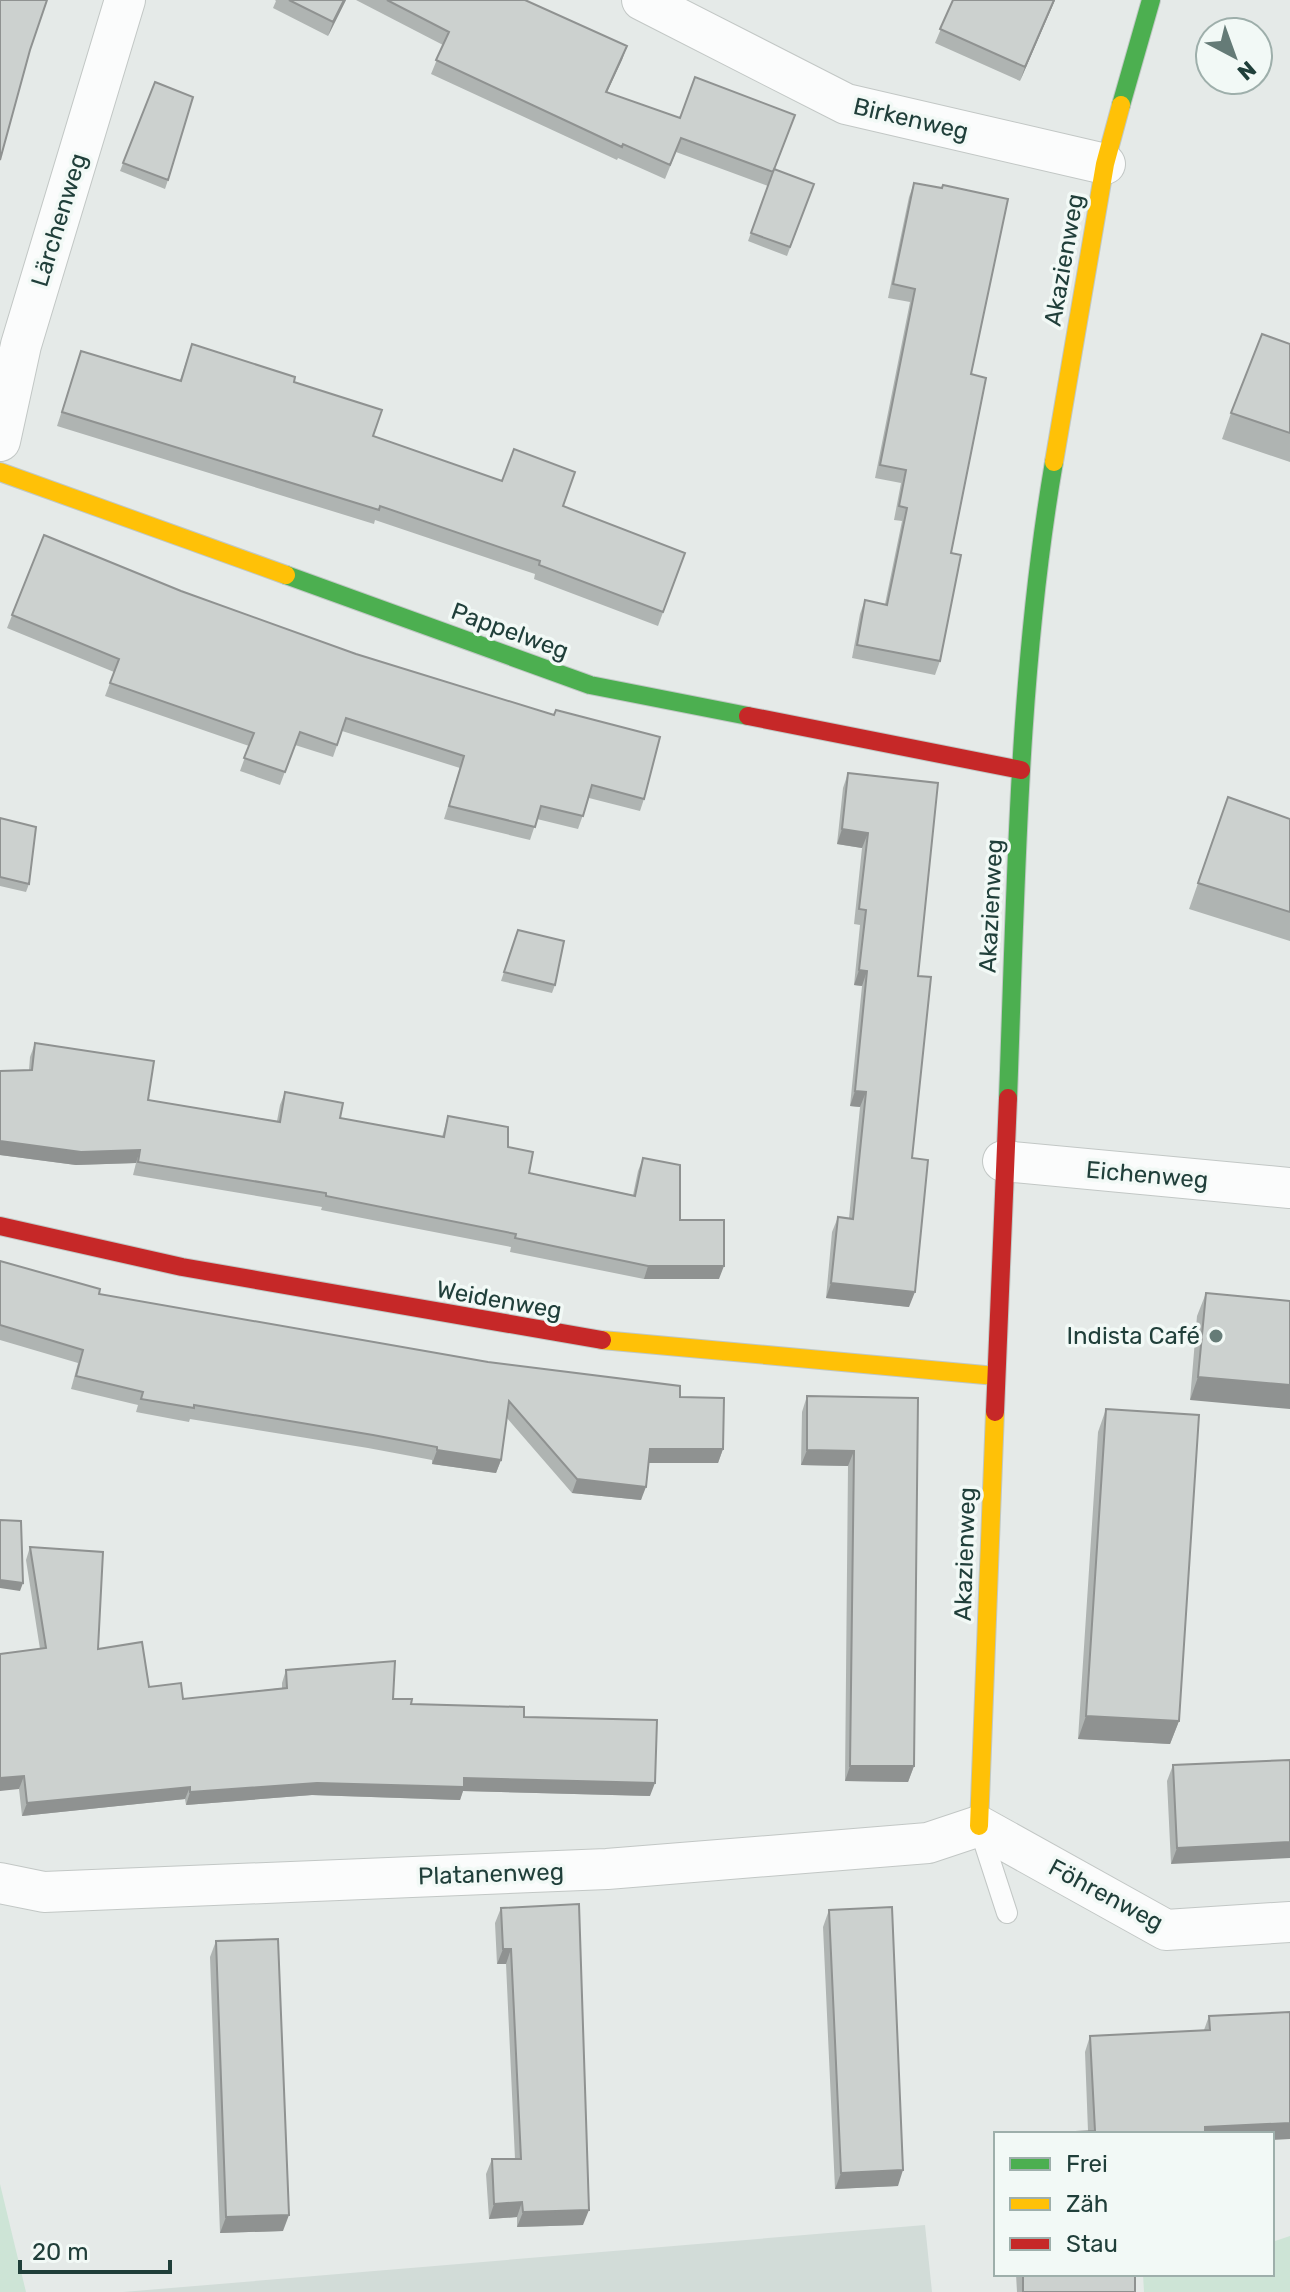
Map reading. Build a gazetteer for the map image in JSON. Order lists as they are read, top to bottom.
{
  "streets": {
    "street": [
      "Birkenweg",
      "Lärchenweg",
      "Akazienweg",
      "Pappelweg",
      "Eichenweg",
      "Weidenweg",
      "Platanenweg",
      "Föhrenweg"
    ]
  },
  "crossings": [
    ["Birkenweg", "Akazienweg"],
    ["Akazienweg", "Pappelweg"],
    ["Akazienweg", "Eichenweg"],
    ["Akazienweg", "Weidenweg"],
    ["Akazienweg", "Platanenweg"],
    ["Akazienweg", "Föhrenweg"],
    ["Platanenweg", "Föhrenweg"]
  ],
  "places": ["Indista Café"],
  "legend": ["Frei", "Zäh", "Stau"],
  "scale_bar": "20 m",
  "north": "bottom right"
}
